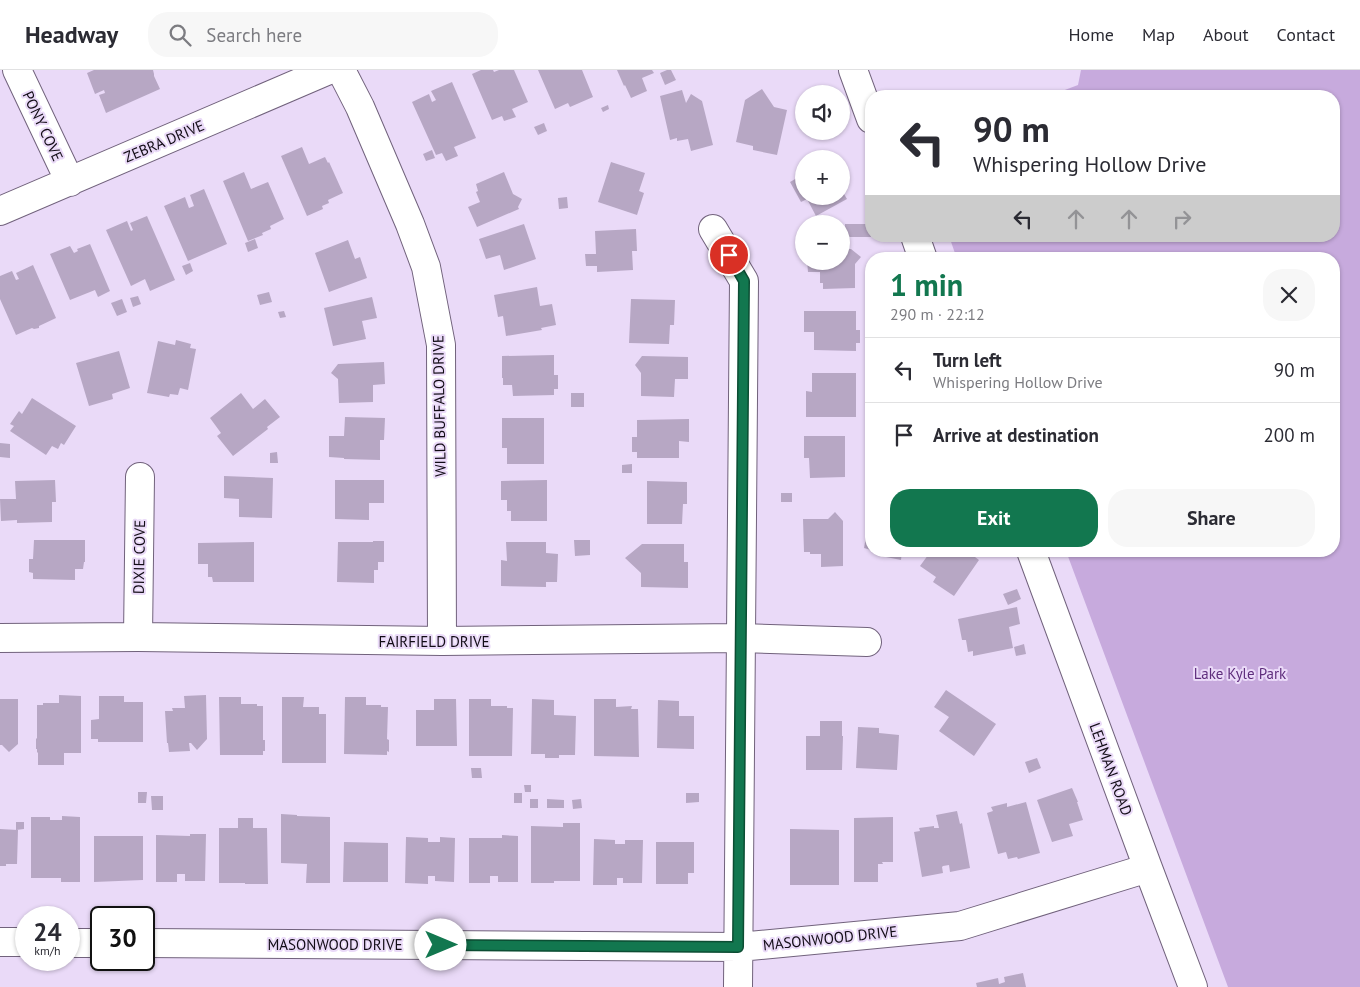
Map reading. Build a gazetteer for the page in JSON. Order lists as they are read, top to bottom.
{
  "streets": {
    "street": [
      "PONY COVE",
      "ZEBRA DRIVE",
      "WILD BUFFALO DRIVE",
      "DIXIE COVE",
      "FAIRFIELD DRIVE",
      "LEHMAN ROAD",
      "MASONWOOD DRIVE"
    ]
  },
  "crossings": [
    ["PONY COVE", "ZEBRA DRIVE"],
    ["WILD BUFFALO DRIVE", "FAIRFIELD DRIVE"],
    ["DIXIE COVE", "FAIRFIELD DRIVE"],
    ["LEHMAN ROAD", "MASONWOOD DRIVE"]
  ],
  "parks": ["Lake Kyle Park"],
  "page": {
    "header": "Headway",
    "search": "Search here",
    "nav": [
      "Home",
      "Map",
      "About",
      "Contact"
    ],
    "map_buttons": ["+", "−"],
    "turn": ["90 m", "Whispering Hollow Drive"],
    "heading": ["1 min", "290 m · 22:12"],
    "list": [
      {
        "name": "Turn left",
        "note": "Whispering Hollow Drive",
        "value": "90 m"
      },
      {
        "name": "Arrive at destination",
        "value": "200 m"
      }
    ],
    "buttons": ["Exit", "Share"],
    "speed": "24 km/h",
    "limit": "30"
  }
}
